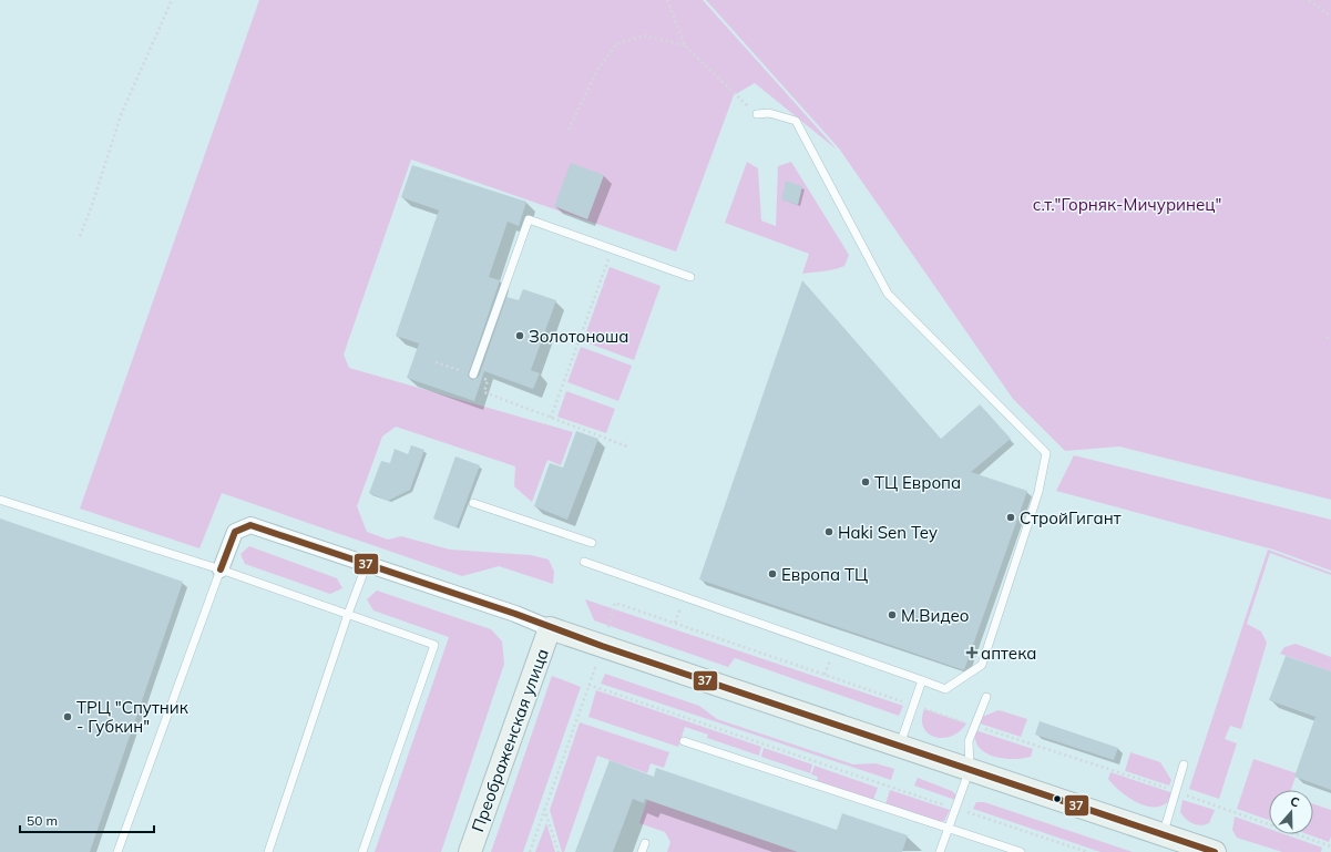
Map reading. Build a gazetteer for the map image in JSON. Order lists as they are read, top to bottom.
{
  "streets": {
    "main road": ["Преображенская улица"]
  },
  "parks": ["с.т.\"Горняк-Мичуринец\""],
  "places": {
    "other": [
      "Золотоноша",
      "ТЦ Европа",
      "СтройГигант",
      "Haki Sen Tey",
      "Европа ТЦ",
      "М.Видео",
      "ТРЦ \"Спутник - Губкин\""
    ],
    "health": ["аптека"]
  },
  "lines": ["transit line 37"],
  "scale_bar": "50 m",
  "north": "top"
}
